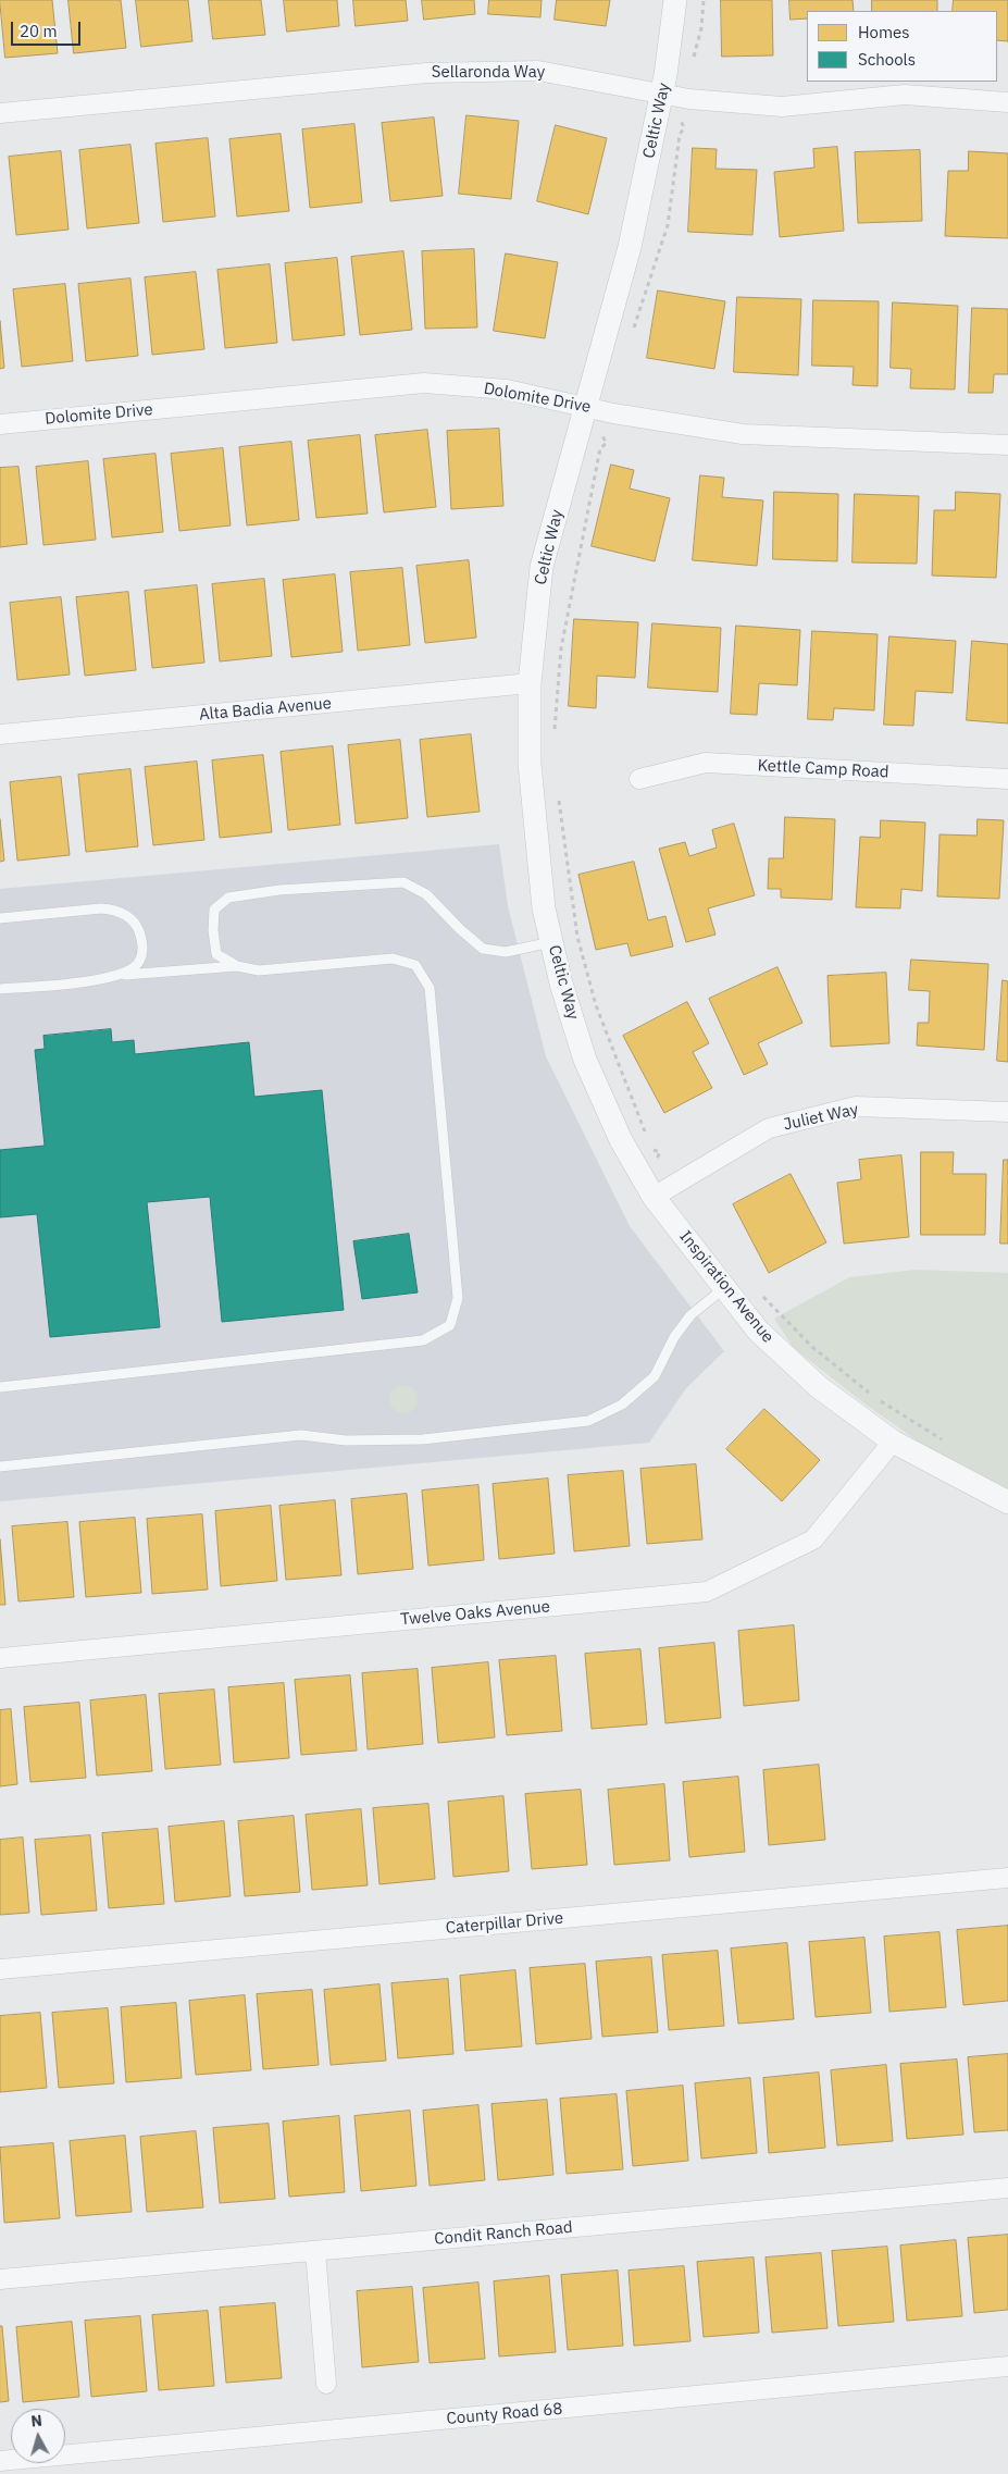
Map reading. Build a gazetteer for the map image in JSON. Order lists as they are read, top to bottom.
{
  "streets": {
    "street": [
      "Sellaronda Way",
      "Celtic Way",
      "Dolomite Drive",
      "Alta Badia Avenue",
      "Kettle Camp Road",
      "Juliet Way",
      "Inspiration Avenue",
      "Twelve Oaks Avenue",
      "Caterpillar Drive",
      "Condit Ranch Road",
      "County Road 68"
    ]
  },
  "crossings": [
    ["Sellaronda Way", "Celtic Way"],
    ["Celtic Way", "Dolomite Drive"],
    ["Celtic Way", "Alta Badia Avenue"],
    ["Celtic Way", "Inspiration Avenue"],
    ["Juliet Way", "Inspiration Avenue"],
    ["Inspiration Avenue", "Twelve Oaks Avenue"]
  ],
  "legend": ["Homes", "Schools"],
  "scale_bar": "20 m",
  "north": "top"
}
